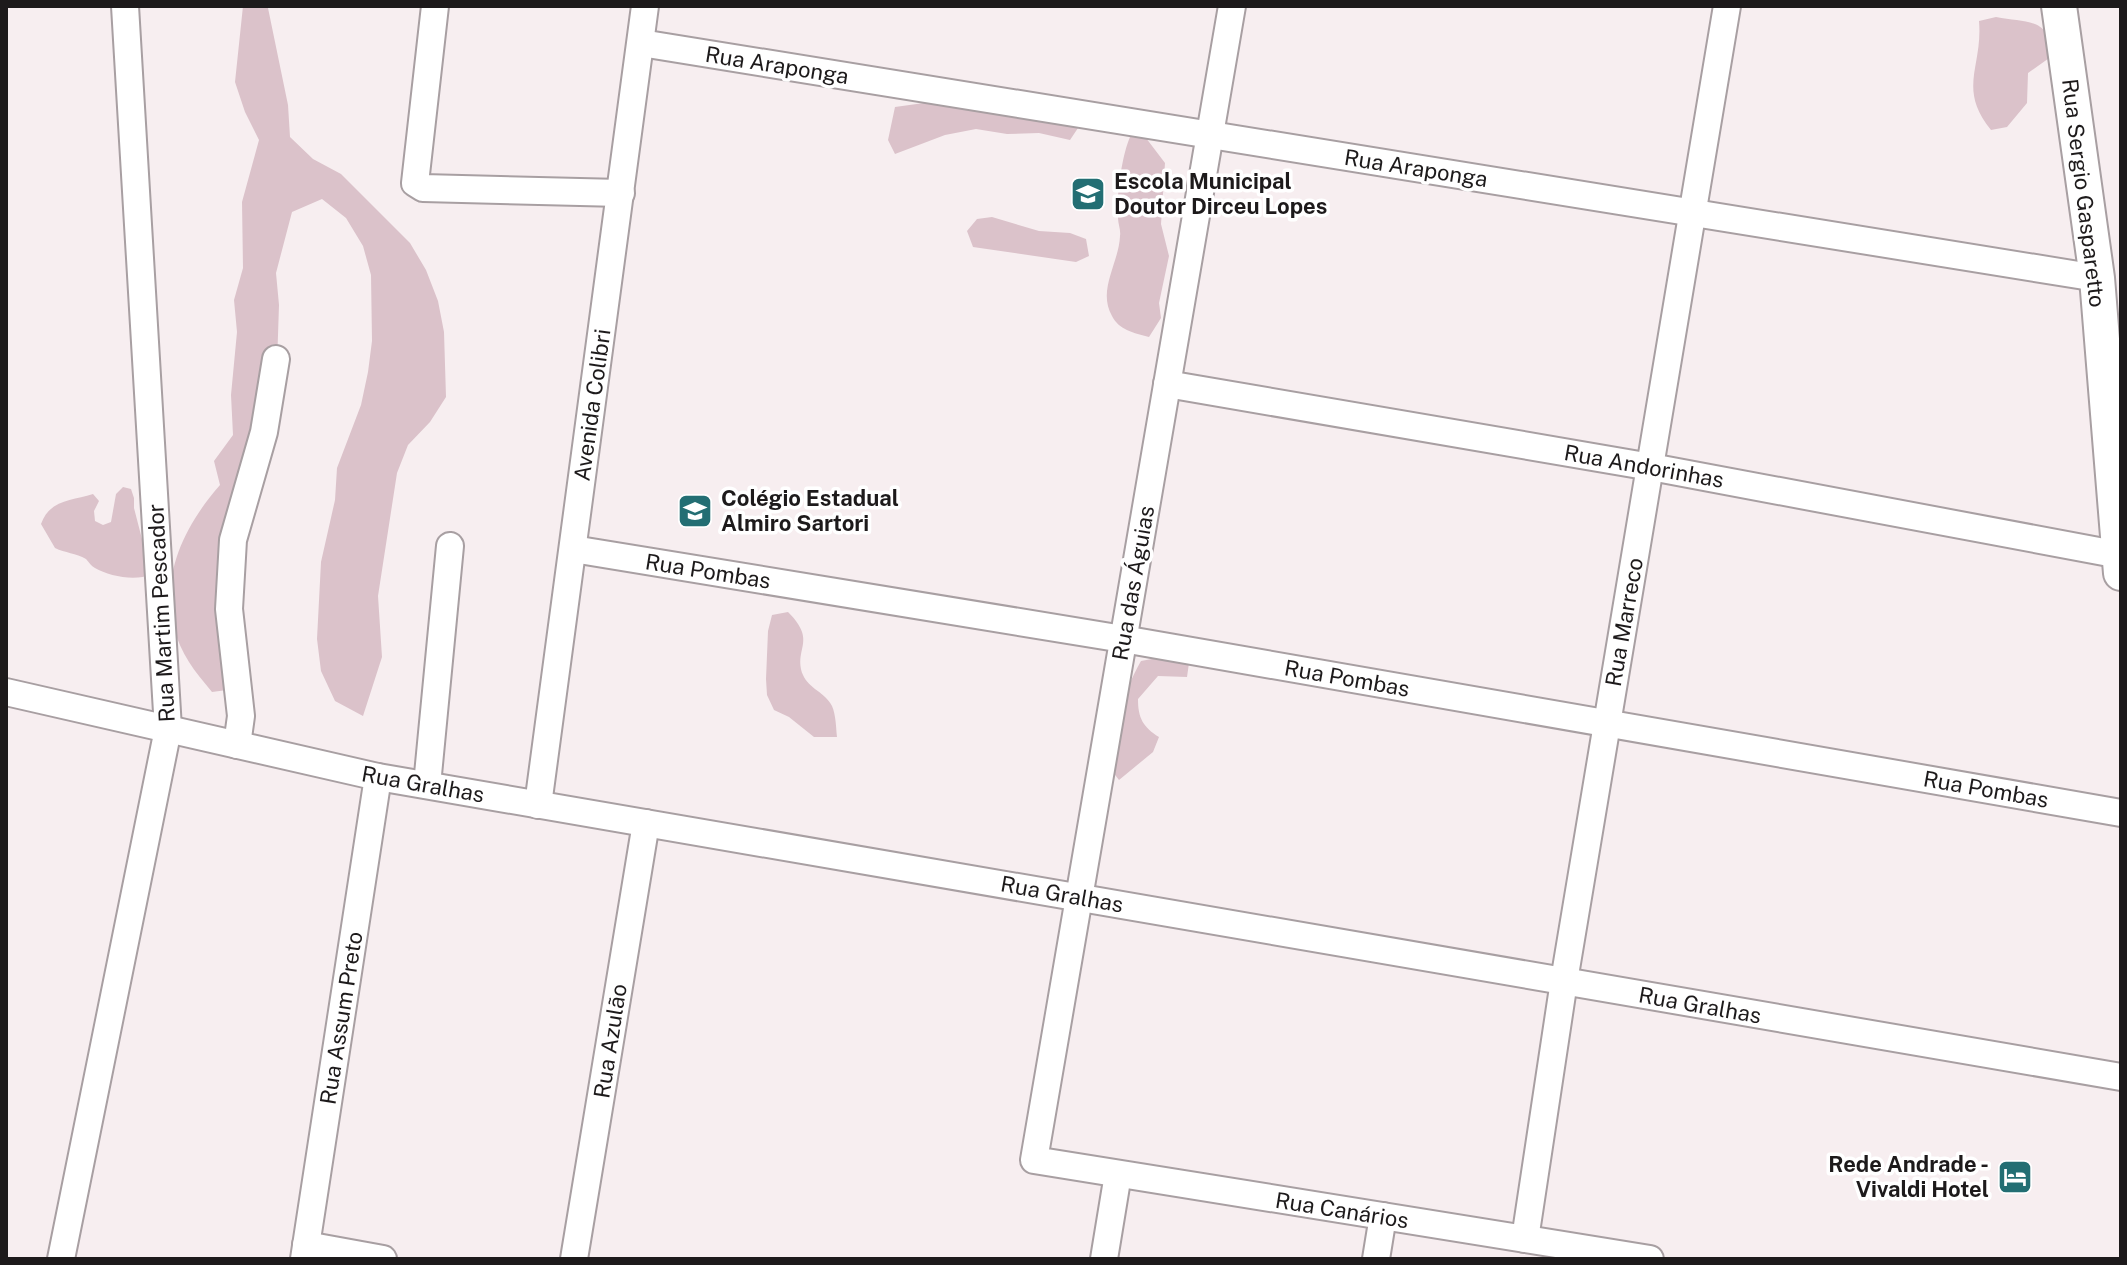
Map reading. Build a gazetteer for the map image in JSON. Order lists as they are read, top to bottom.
{
  "streets": {
    "street": [
      "Rua Araponga",
      "Rua Sergio Gasparetto",
      "Avenida Colibri",
      "Rua Andorinhas",
      "Rua Pombas",
      "Rua das Águias",
      "Rua Martim Pescador",
      "Rua Marreco",
      "Rua Gralhas",
      "Rua Assum Preto",
      "Rua Azulão",
      "Rua Canários"
    ]
  },
  "crossings": [
    ["Rua Araponga", "Rua Sergio Gasparetto"],
    ["Rua Araponga", "Avenida Colibri"],
    ["Rua Araponga", "Rua das Águias"],
    ["Rua Araponga", "Rua Marreco"],
    ["Rua Sergio Gasparetto", "Rua Andorinhas"],
    ["Avenida Colibri", "Rua Pombas"],
    ["Avenida Colibri", "Rua Gralhas"],
    ["Rua Andorinhas", "Rua das Águias"],
    ["Rua Andorinhas", "Rua Marreco"],
    ["Rua Pombas", "Rua das Águias"],
    ["Rua Pombas", "Rua Marreco"],
    ["Rua das Águias", "Rua Gralhas"],
    ["Rua das Águias", "Rua Canários"],
    ["Rua Martim Pescador", "Rua Gralhas"],
    ["Rua Marreco", "Rua Gralhas"],
    ["Rua Marreco", "Rua Canários"],
    ["Rua Gralhas", "Rua Assum Preto"],
    ["Rua Gralhas", "Rua Azulão"]
  ],
  "places": {
    "school or university": ["Escola Municipal Doutor Dirceu Lopes", "Colégio Estadual Almiro Sartori"],
    "hotel": ["Rede Andrade - Vivaldi Hotel"]
  }
}
